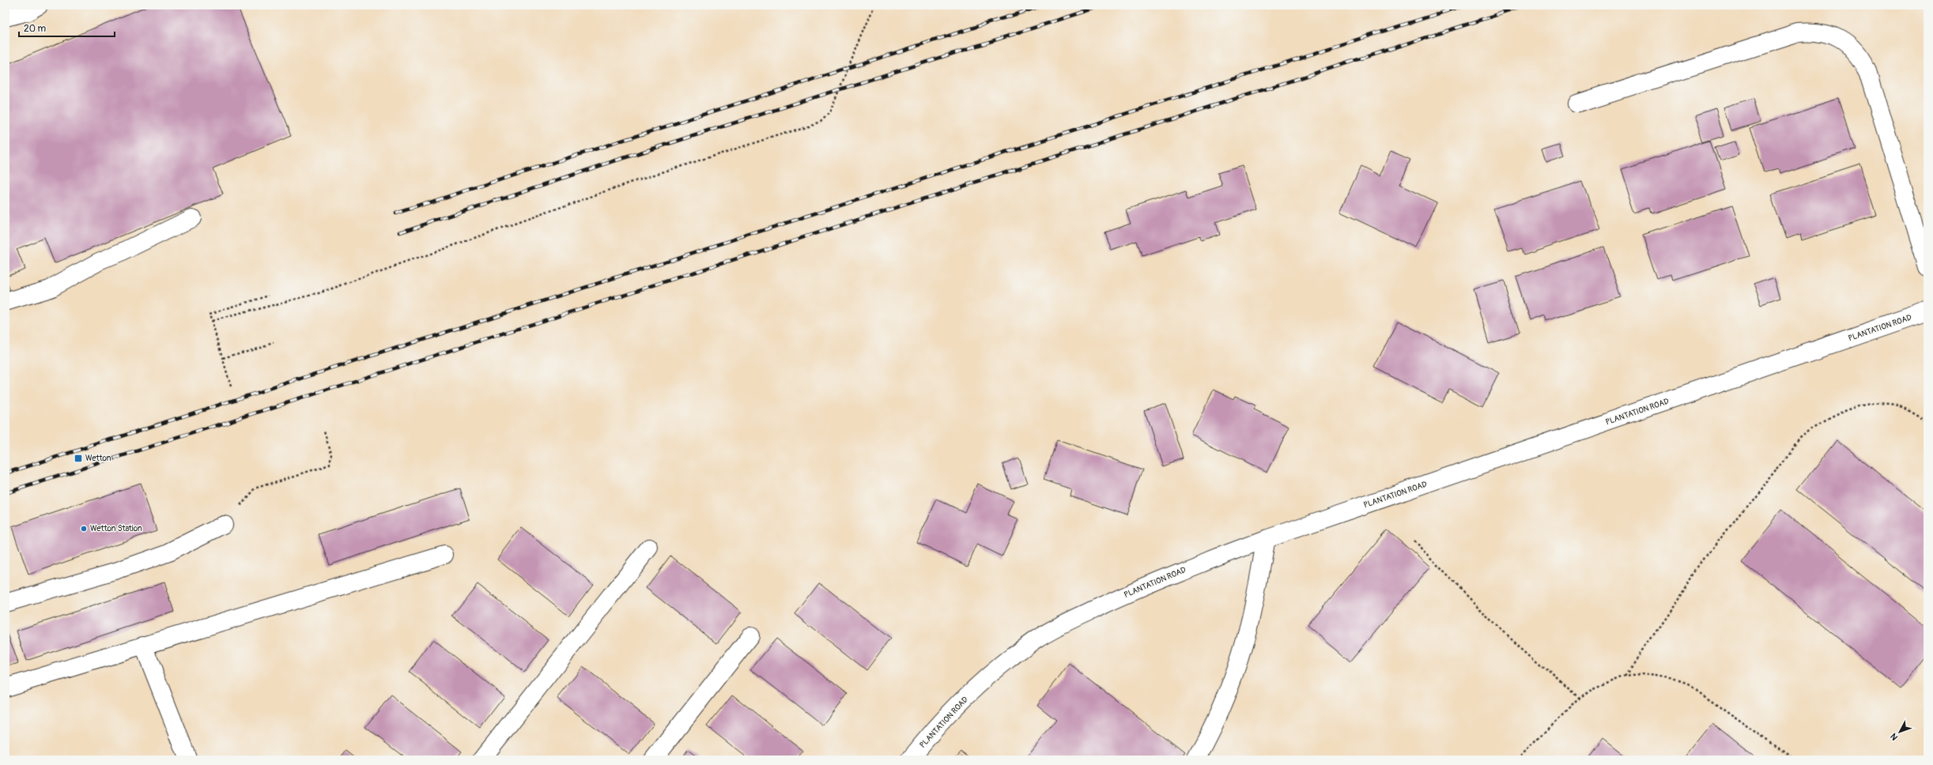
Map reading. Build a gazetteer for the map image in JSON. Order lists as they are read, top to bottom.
{
  "streets": {
    "lane": ["PLANTATION ROAD"]
  },
  "places": {
    "transit": ["Wetton"],
    "other": ["Wetton Station"]
  },
  "scale_bar": "20 m",
  "north": "bottom left"
}
